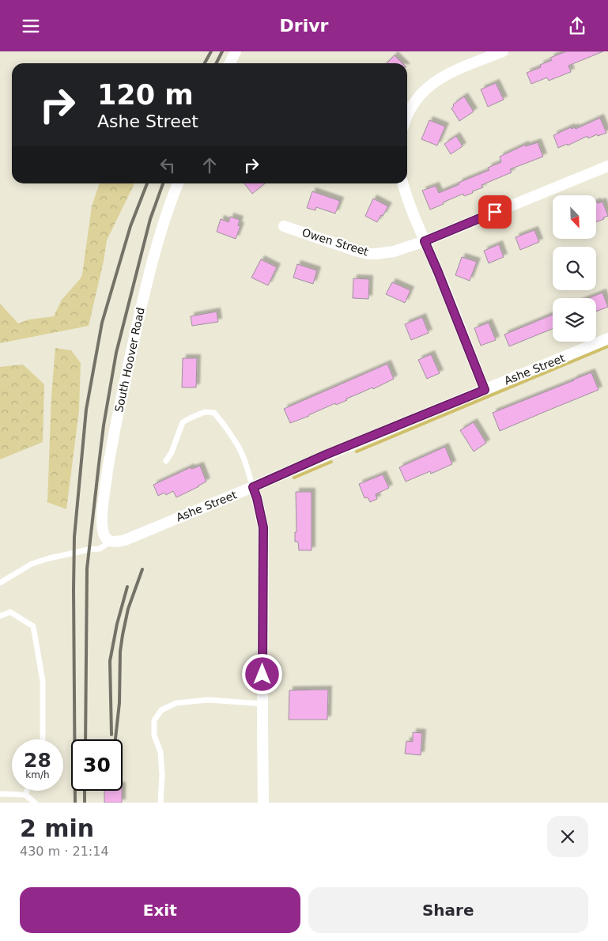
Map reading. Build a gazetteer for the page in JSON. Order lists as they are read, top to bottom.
{
  "streets": {
    "street": ["Owen Street", "South Hoover Road", "Ashe Street"]
  },
  "crossings": [
    ["South Hoover Road", "Ashe Street"]
  ],
  "north": "bottom right",
  "page": {
    "header": "Drivr",
    "turn": ["120 m", "Ashe Street"],
    "speed": "28 km/h",
    "limit": "30",
    "heading": ["2 min", "430 m · 21:14"],
    "buttons": ["Exit", "Share"]
  }
}
